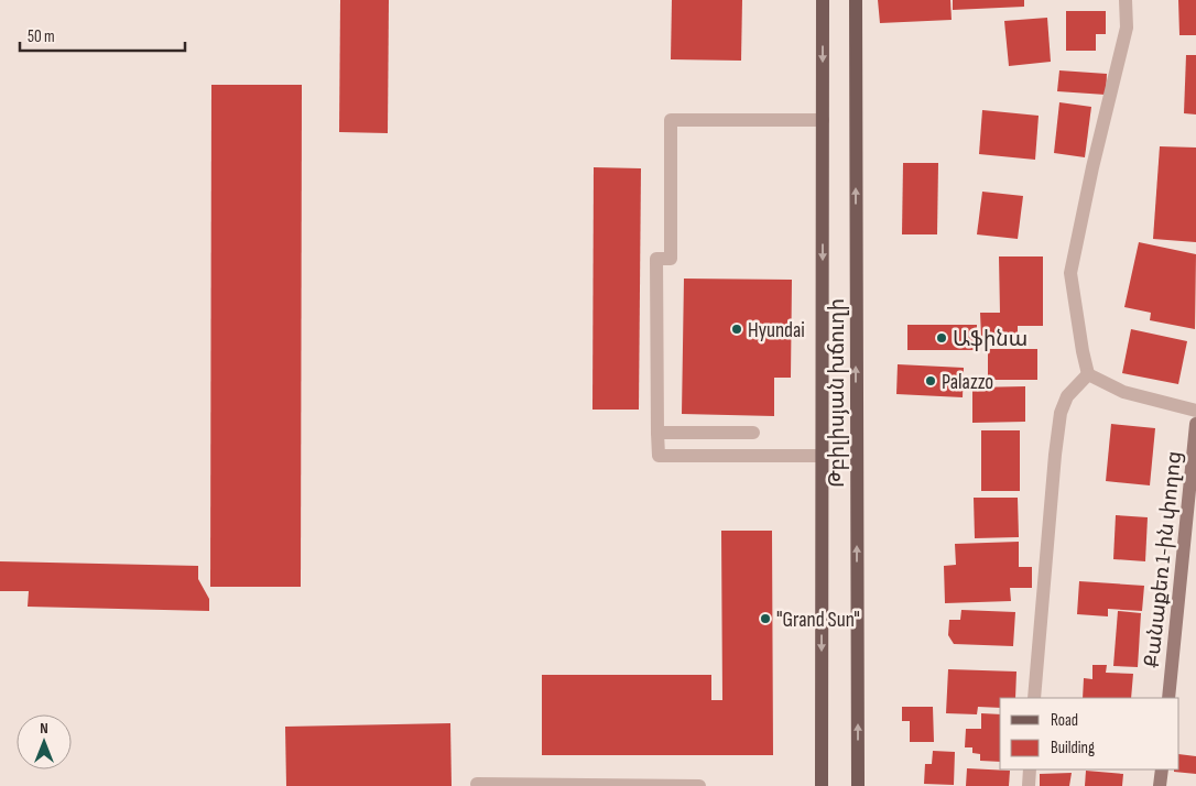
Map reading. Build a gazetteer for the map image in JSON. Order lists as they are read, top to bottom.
{
  "streets": {
    "main road": ["Թբիլիսյան խճուղի", "Քանաքեռ 1-ին փողոց"]
  },
  "places": [
    "Hyundai",
    "Աֆինա",
    "Palazzo",
    "\"Grand Sun\""
  ],
  "legend": ["Road", "Building"],
  "scale_bar": "50 m",
  "north": "top"
}
